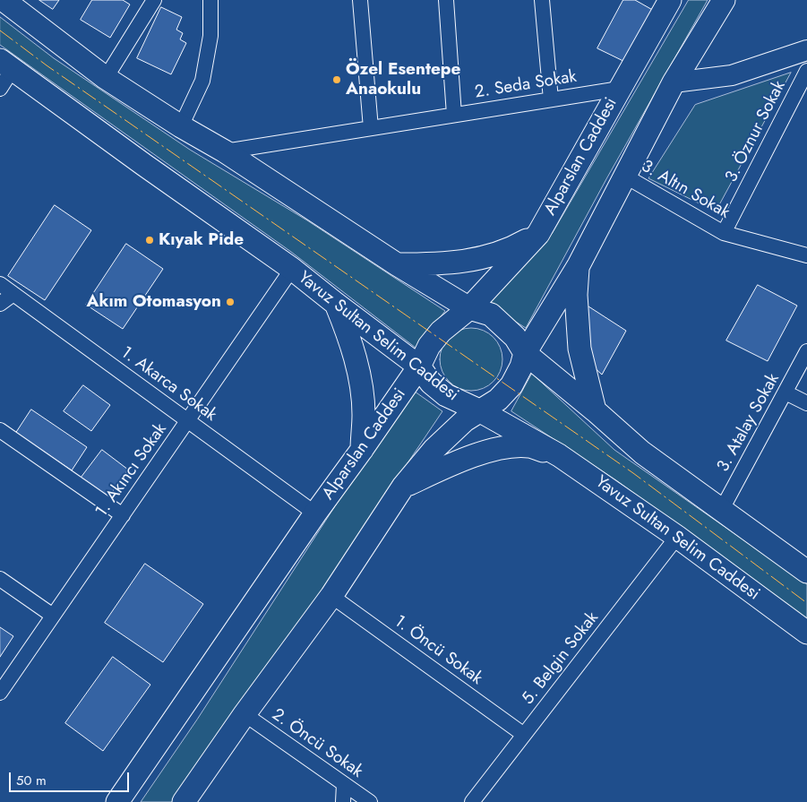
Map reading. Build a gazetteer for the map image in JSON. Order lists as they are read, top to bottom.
{
  "streets": {
    "main road": ["Alparslan Caddesi", "Yavuz Sultan Selim Caddesi"],
    "street": [
      "2. Seda Sokak",
      "3. Öznur Sokak",
      "3. Altın Sokak",
      "1. Akarca Sokak",
      "3. Atalay Sokak",
      "1. Akıncı Sokak",
      "1. Öncü Sokak",
      "5. Belgin Sokak",
      "2. Öncü Sokak"
    ]
  },
  "crossings": [
    ["2. Seda Sokak", "Alparslan Caddesi"],
    ["3. Öznur Sokak", "3. Altın Sokak"],
    ["Alparslan Caddesi", "Yavuz Sultan Selim Caddesi"],
    ["Alparslan Caddesi", "1. Akarca Sokak"],
    ["Yavuz Sultan Selim Caddesi", "1. Akıncı Sokak"],
    ["Yavuz Sultan Selim Caddesi", "5. Belgin Sokak"],
    ["1. Akarca Sokak", "1. Akıncı Sokak"],
    ["1. Öncü Sokak", "5. Belgin Sokak"]
  ],
  "places": ["Özel Esentepe Anaokulu", "Kıyak Pide", "Akım Otomasyon"],
  "scale_bar": "50 m"
}
